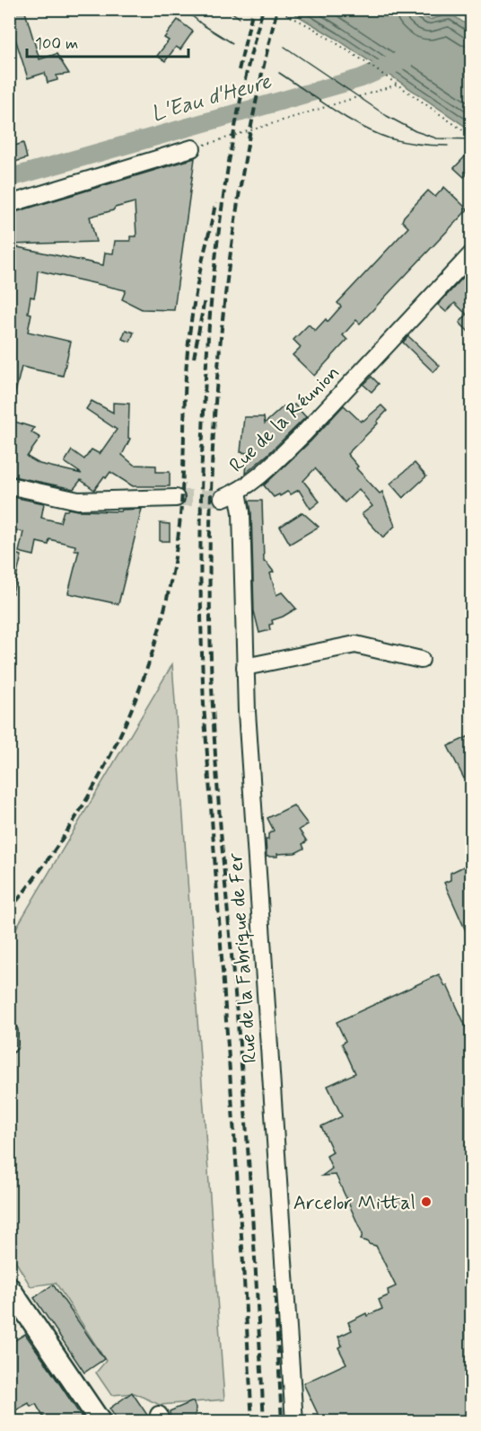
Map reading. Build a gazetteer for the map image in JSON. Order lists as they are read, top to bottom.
{
  "streets": {
    "street": ["Rue de la Réunion", "Rue de la Fabrique de Fer"]
  },
  "crossings": [
    ["Rue de la Réunion", "Rue de la Fabrique de Fer"]
  ],
  "water": ["L'Eau d'Heure"],
  "places": ["Arcelor Mittal"],
  "scale_bar": "100 m"
}
